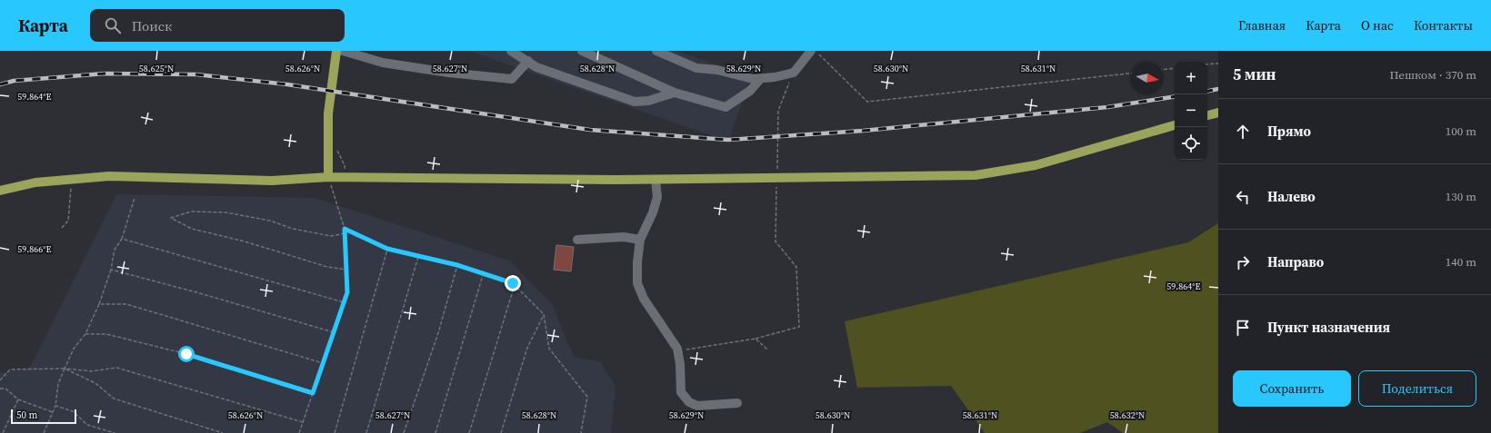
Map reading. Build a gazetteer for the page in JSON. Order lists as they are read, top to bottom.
{
  "scale_bar": "50 m",
  "north": "right",
  "page": {
    "header": "Карта",
    "search": "Поиск",
    "nav": [
      "Главная",
      "Карта",
      "О нас",
      "Контакты"
    ],
    "heading": ["5 мин", "Пешком · 370 m"],
    "map_buttons": ["+", "−"],
    "list": [
      ["Прямо", "100 m"],
      ["Налево", "130 m"],
      ["Направо", "140 m"],
      "Пункт назначения"
    ],
    "buttons": ["Сохранить", "Поделиться"],
    "scale": "50 m"
  },
  "coordinates": [
    "58.625°N",
    "58.626°N",
    "58.627°N",
    "58.628°N",
    "58.629°N",
    "58.630°N",
    "58.631°N",
    "59.864°E",
    "59.866°E",
    "58.632°N"
  ]
}
